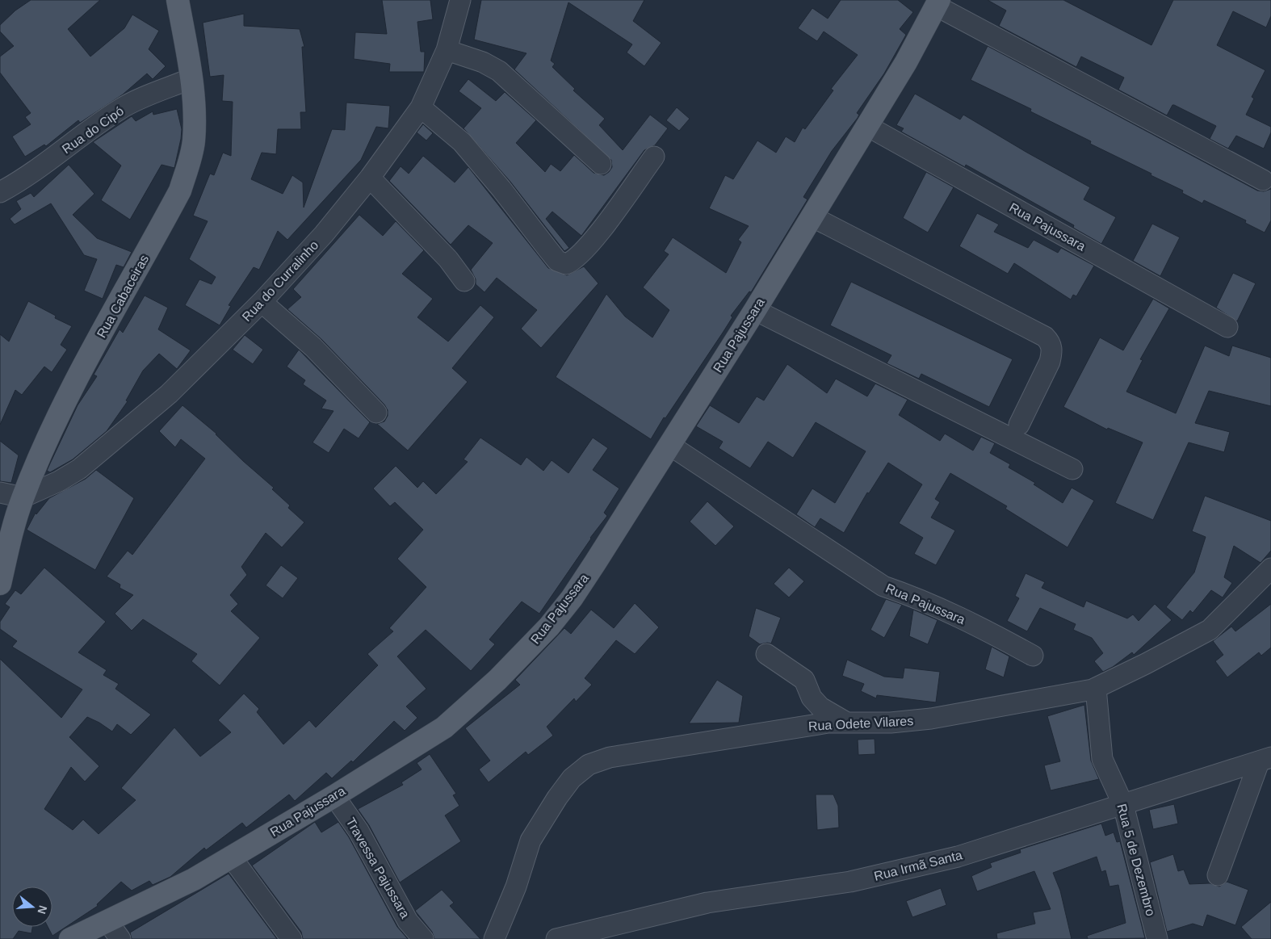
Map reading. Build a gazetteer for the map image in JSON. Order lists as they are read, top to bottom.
{
  "streets": {
    "main road": ["Rua Pajussara", "Rua Cabaceiras"],
    "street": [
      "Rua do Cipó",
      "Rua do Curralinho",
      "Rua Odete Vilares",
      "Rua 5 de Dezembro",
      "Rua Irmã Santa",
      "Travessa Pajussara"
    ]
  },
  "crossings": [
    ["Rua do Cipó", "Rua Cabaceiras"],
    ["Rua Pajussara", "Travessa Pajussara"],
    ["Rua do Curralinho", "Rua Cabaceiras"],
    ["Rua Odete Vilares", "Rua 5 de Dezembro"],
    ["Rua 5 de Dezembro", "Rua Irmã Santa"]
  ],
  "north": "right"
}
